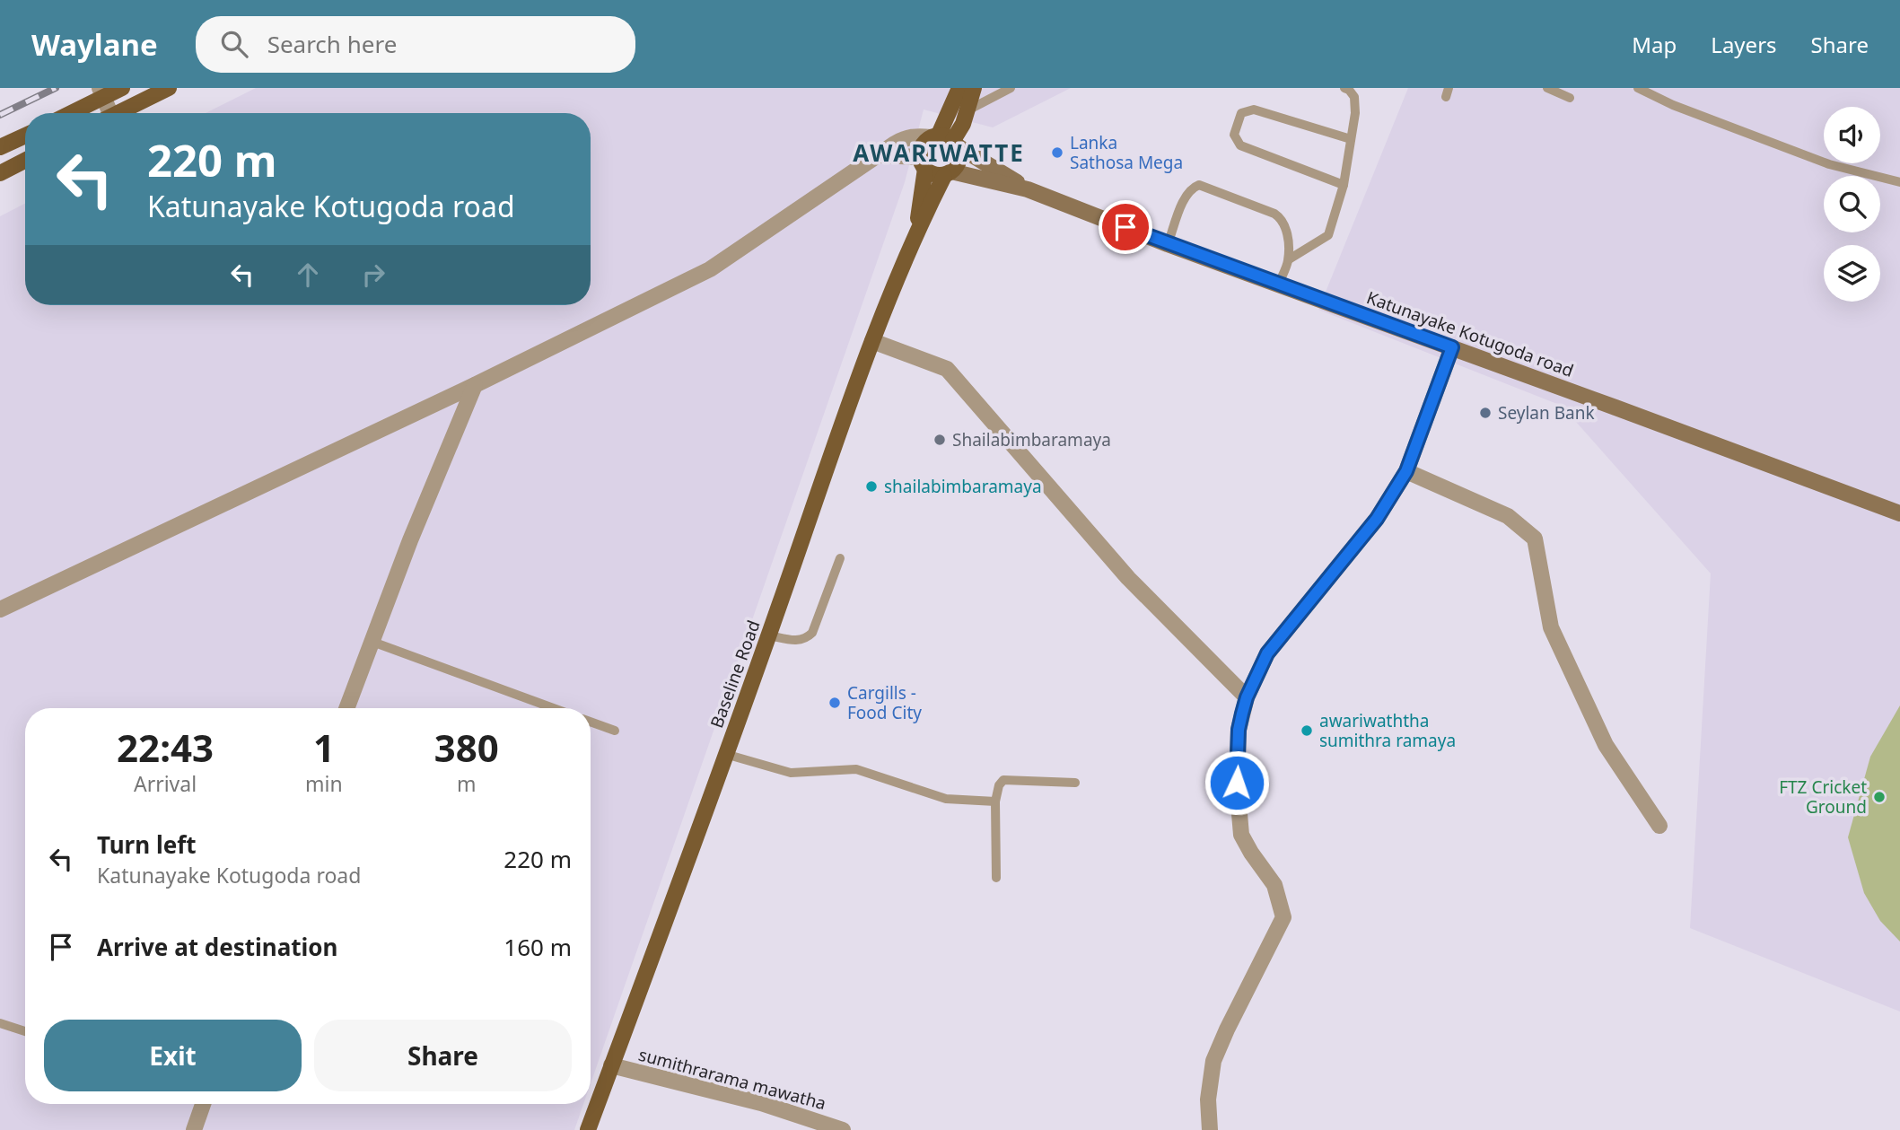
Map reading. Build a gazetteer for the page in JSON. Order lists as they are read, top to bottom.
{
  "streets": {
    "main road": ["Katunayake Kotugoda road", "Baseline Road"],
    "street": ["sumithrarama mawatha"]
  },
  "crossings": [
    ["Katunayake Kotugoda road", "Baseline Road"],
    ["Baseline Road", "sumithrarama mawatha"]
  ],
  "districts": ["AWARIWATTE"],
  "places": [
    "Lanka Sathosa Mega",
    "Seylan Bank",
    "Shailabimbaramaya",
    "shailabimbaramaya",
    "Cargills - Food City",
    "awariwaththa sumithra ramaya",
    "FTZ Cricket Ground"
  ],
  "page": {
    "header": "Waylane",
    "search": "Search here",
    "nav": ["Map", "Layers", "Share"],
    "turn": ["220 m", "Katunayake Kotugoda road"],
    "eta": [
      "22:43",
      "Arrival",
      "1",
      "min",
      "380",
      "m"
    ],
    "list": [
      {
        "name": "Turn left",
        "note": "Katunayake Kotugoda road",
        "value": "220 m"
      },
      {
        "name": "Arrive at destination",
        "value": "160 m"
      }
    ],
    "buttons": ["Exit", "Share"]
  }
}
